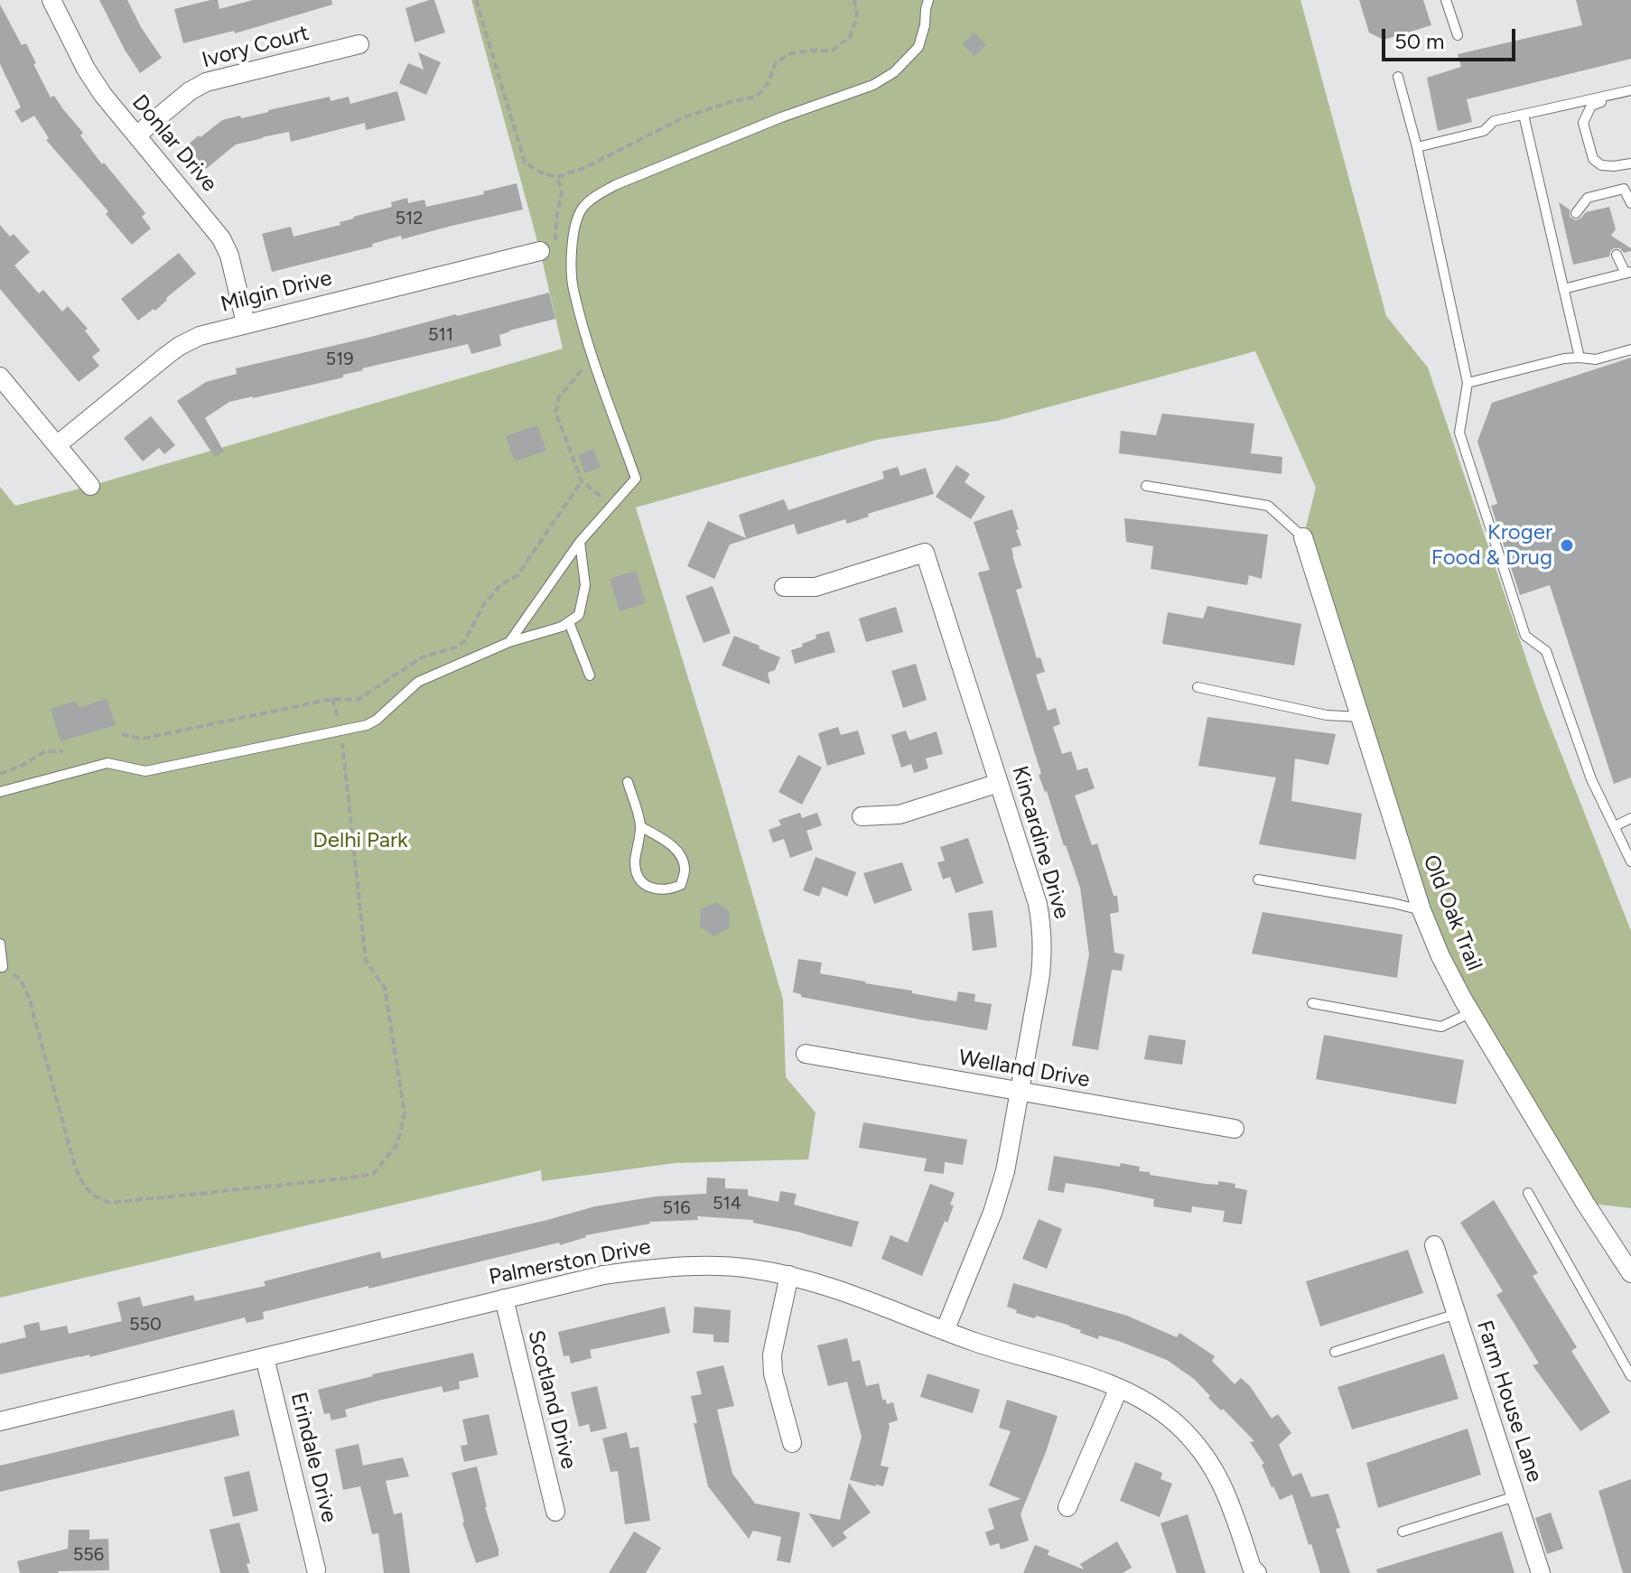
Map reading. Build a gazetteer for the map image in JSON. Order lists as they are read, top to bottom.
{
  "streets": {
    "street": [
      "Ivory Court",
      "Donlar Drive",
      "Milgin Drive",
      "Kincardine Drive",
      "Old Oak Trail",
      "Welland Drive",
      "Palmerston Drive",
      "Scotland Drive",
      "Farm House Lane",
      "Erindale Drive"
    ]
  },
  "crossings": [
    ["Ivory Court", "Donlar Drive"],
    ["Donlar Drive", "Milgin Drive"],
    ["Kincardine Drive", "Welland Drive"],
    ["Kincardine Drive", "Palmerston Drive"],
    ["Palmerston Drive", "Scotland Drive"],
    ["Palmerston Drive", "Erindale Drive"]
  ],
  "parks": ["Delhi Park"],
  "places": ["Kroger Food & Drug"],
  "house_numbers": [
    "512",
    "511",
    "519",
    "514",
    "516",
    "550",
    "556"
  ],
  "scale_bar": "50 m"
}
